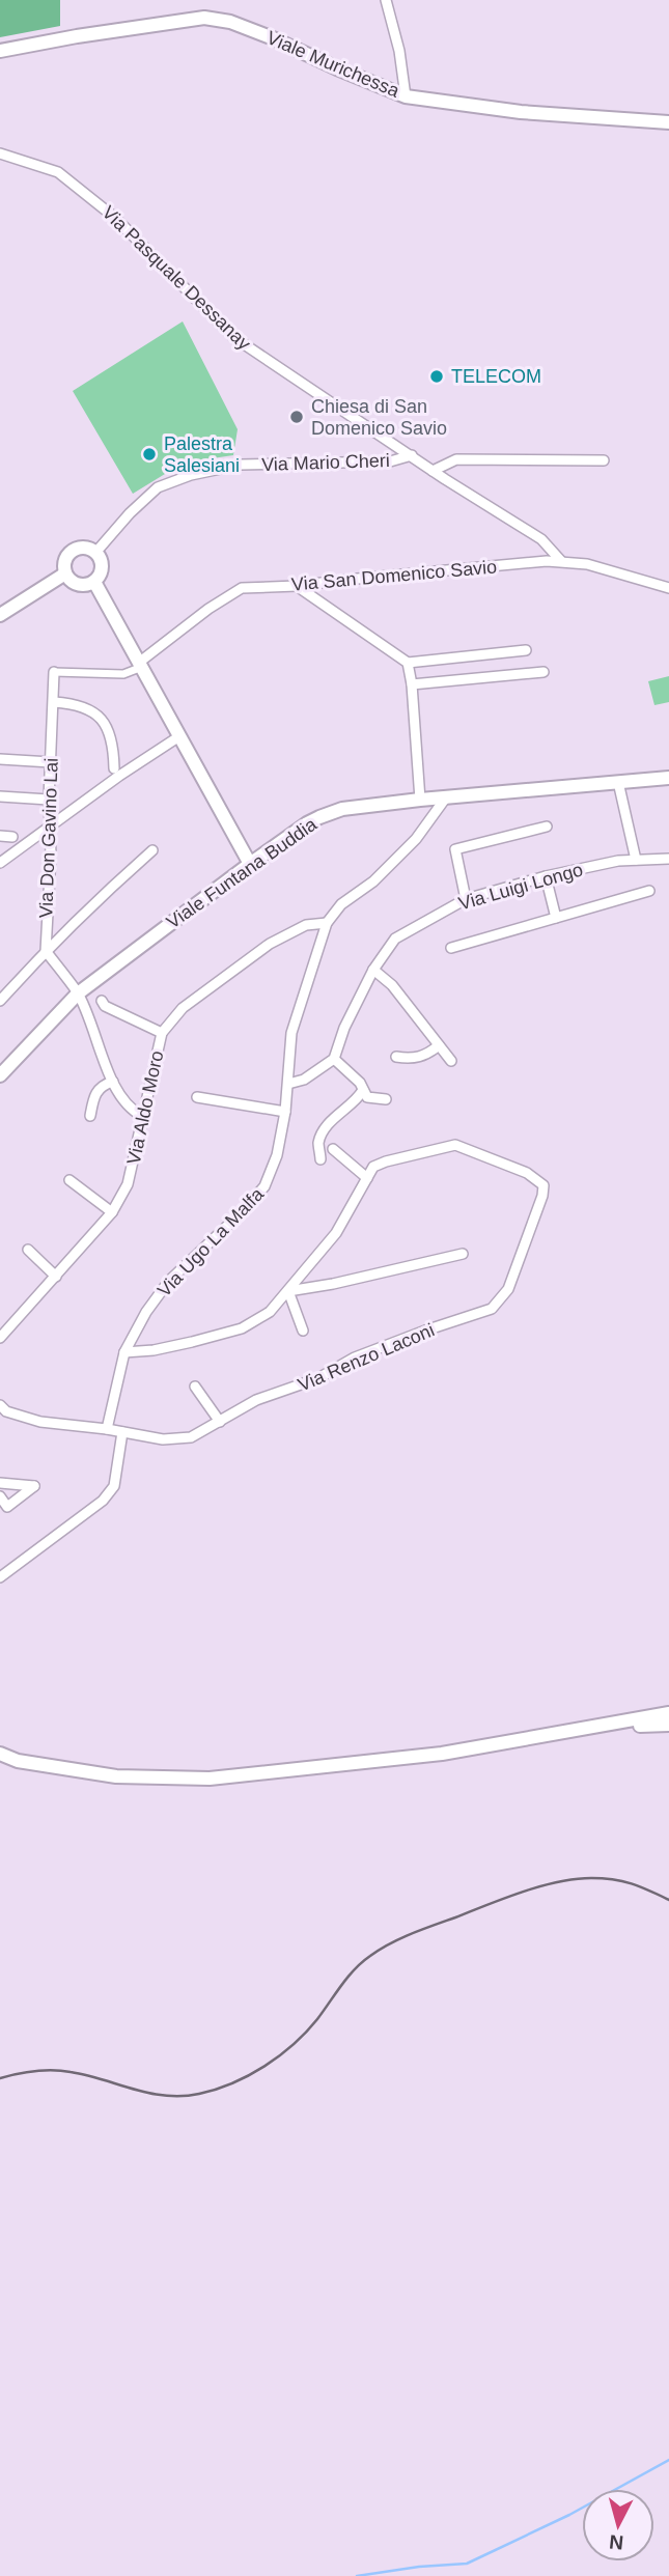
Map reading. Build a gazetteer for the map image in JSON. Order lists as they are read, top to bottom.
{
  "streets": {
    "main road": ["Viale Murichessa", "Viale Funtana Buddia"],
    "street": [
      "Via Pasquale Dessanay",
      "Via Mario Cheri",
      "Via San Domenico Savio",
      "Via Don Gavino Lai",
      "Via Luigi Longo",
      "Via Aldo Moro",
      "Via Ugo La Malfa",
      "Via Renzo Laconi"
    ]
  },
  "crossings": [
    ["Via Pasquale Dessanay", "Via Mario Cheri"],
    ["Via Pasquale Dessanay", "Via San Domenico Savio"],
    ["Viale Funtana Buddia", "Via Ugo La Malfa"],
    ["Via Aldo Moro", "Via Ugo La Malfa"],
    ["Via Ugo La Malfa", "Via Renzo Laconi"]
  ],
  "places": ["TELECOM", "Chiesa di San Domenico Savio", "Palestra Salesiani"],
  "north": "bottom"
}
